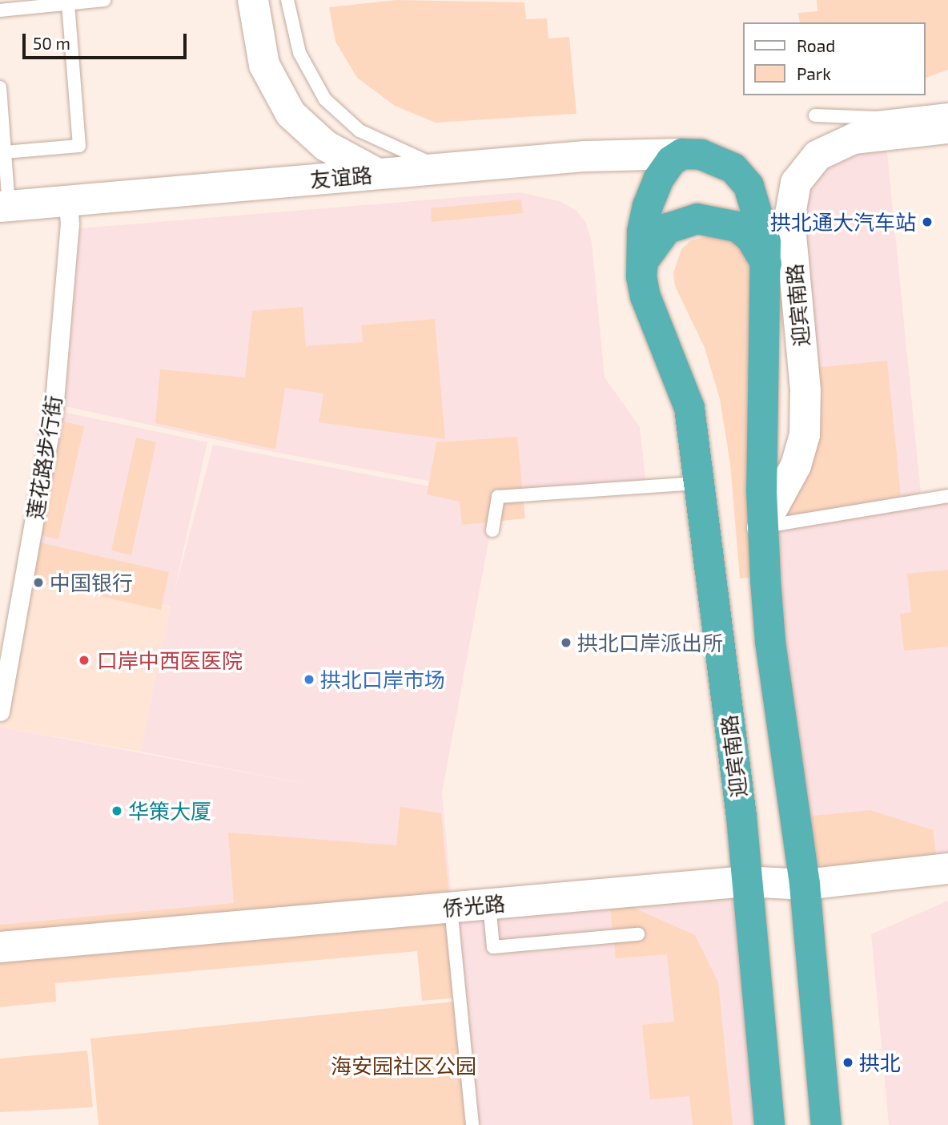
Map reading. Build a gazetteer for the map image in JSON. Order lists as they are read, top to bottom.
{
  "streets": {
    "highway": ["迎宾南路"],
    "street": ["友谊路", "莲花路步行街", "侨光路"]
  },
  "crossings": [
    ["友谊路", "迎宾南路"],
    ["友谊路", "莲花路步行街"],
    ["迎宾南路", "侨光路"]
  ],
  "parks": ["海安园社区公园"],
  "places": [
    "拱北通大汽车站",
    "中国银行",
    "拱北口岸派出所",
    "口岸中西医医院",
    "拱北口岸市场",
    "华策大厦",
    "拱北"
  ],
  "legend": ["Road", "Park"],
  "scale_bar": "50 m"
}
